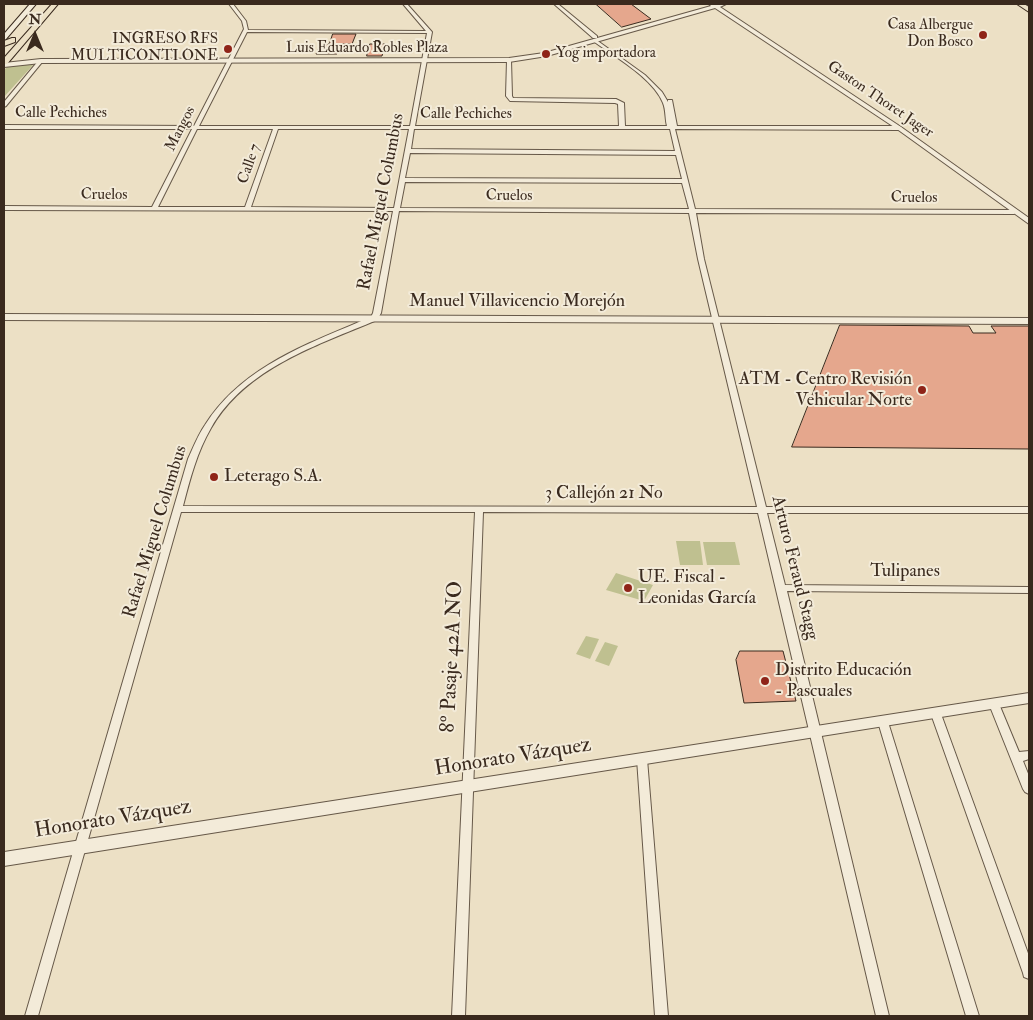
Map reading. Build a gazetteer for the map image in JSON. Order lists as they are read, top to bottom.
{
  "streets": {
    "street": [
      "Luis Eduardo Robles Plaza",
      "Gaston Thoret Jager",
      "Calle Pechiches",
      "Mangos",
      "Calle 7",
      "Cruelos",
      "Rafael Miguel Columbus",
      "Manuel Villavicencio Morejón",
      "3 Callejón 21 No",
      "Arturo Feraud Stagg",
      "Tulipanes",
      "8º Pasaje 42A NO",
      "Honorato Vázquez"
    ]
  },
  "crossings": [
    ["Luis Eduardo Robles Plaza", "Gaston Thoret Jager"],
    ["Luis Eduardo Robles Plaza", "Mangos"],
    ["Luis Eduardo Robles Plaza", "Rafael Miguel Columbus"],
    ["Luis Eduardo Robles Plaza", "Arturo Feraud Stagg"],
    ["Gaston Thoret Jager", "Calle Pechiches"],
    ["Gaston Thoret Jager", "Cruelos"],
    ["Calle Pechiches", "Mangos"],
    ["Calle Pechiches", "Calle 7"],
    ["Calle Pechiches", "Rafael Miguel Columbus"],
    ["Calle Pechiches", "Arturo Feraud Stagg"],
    ["Mangos", "Cruelos"],
    ["Calle 7", "Cruelos"],
    ["Cruelos", "Rafael Miguel Columbus"],
    ["Cruelos", "Arturo Feraud Stagg"],
    ["Rafael Miguel Columbus", "Manuel Villavicencio Morejón"],
    ["Rafael Miguel Columbus", "3 Callejón 21 No"],
    ["Rafael Miguel Columbus", "Honorato Vázquez"],
    ["Manuel Villavicencio Morejón", "Arturo Feraud Stagg"],
    ["3 Callejón 21 No", "Arturo Feraud Stagg"],
    ["3 Callejón 21 No", "8º Pasaje 42A NO"],
    ["Arturo Feraud Stagg", "Tulipanes"],
    ["Arturo Feraud Stagg", "Honorato Vázquez"],
    ["8º Pasaje 42A NO", "Honorato Vázquez"]
  ],
  "places": [
    "Casa Albergue Don Bosco",
    "INGRESO RFS MULTICONTI ONE",
    "Yog importadora",
    "ATM - Centro Revisión Vehicular Norte",
    "Leterago S.A.",
    "UE. Fiscal - Leonidas García",
    "Distrito Educación - Pascuales"
  ],
  "north": "top"
}
